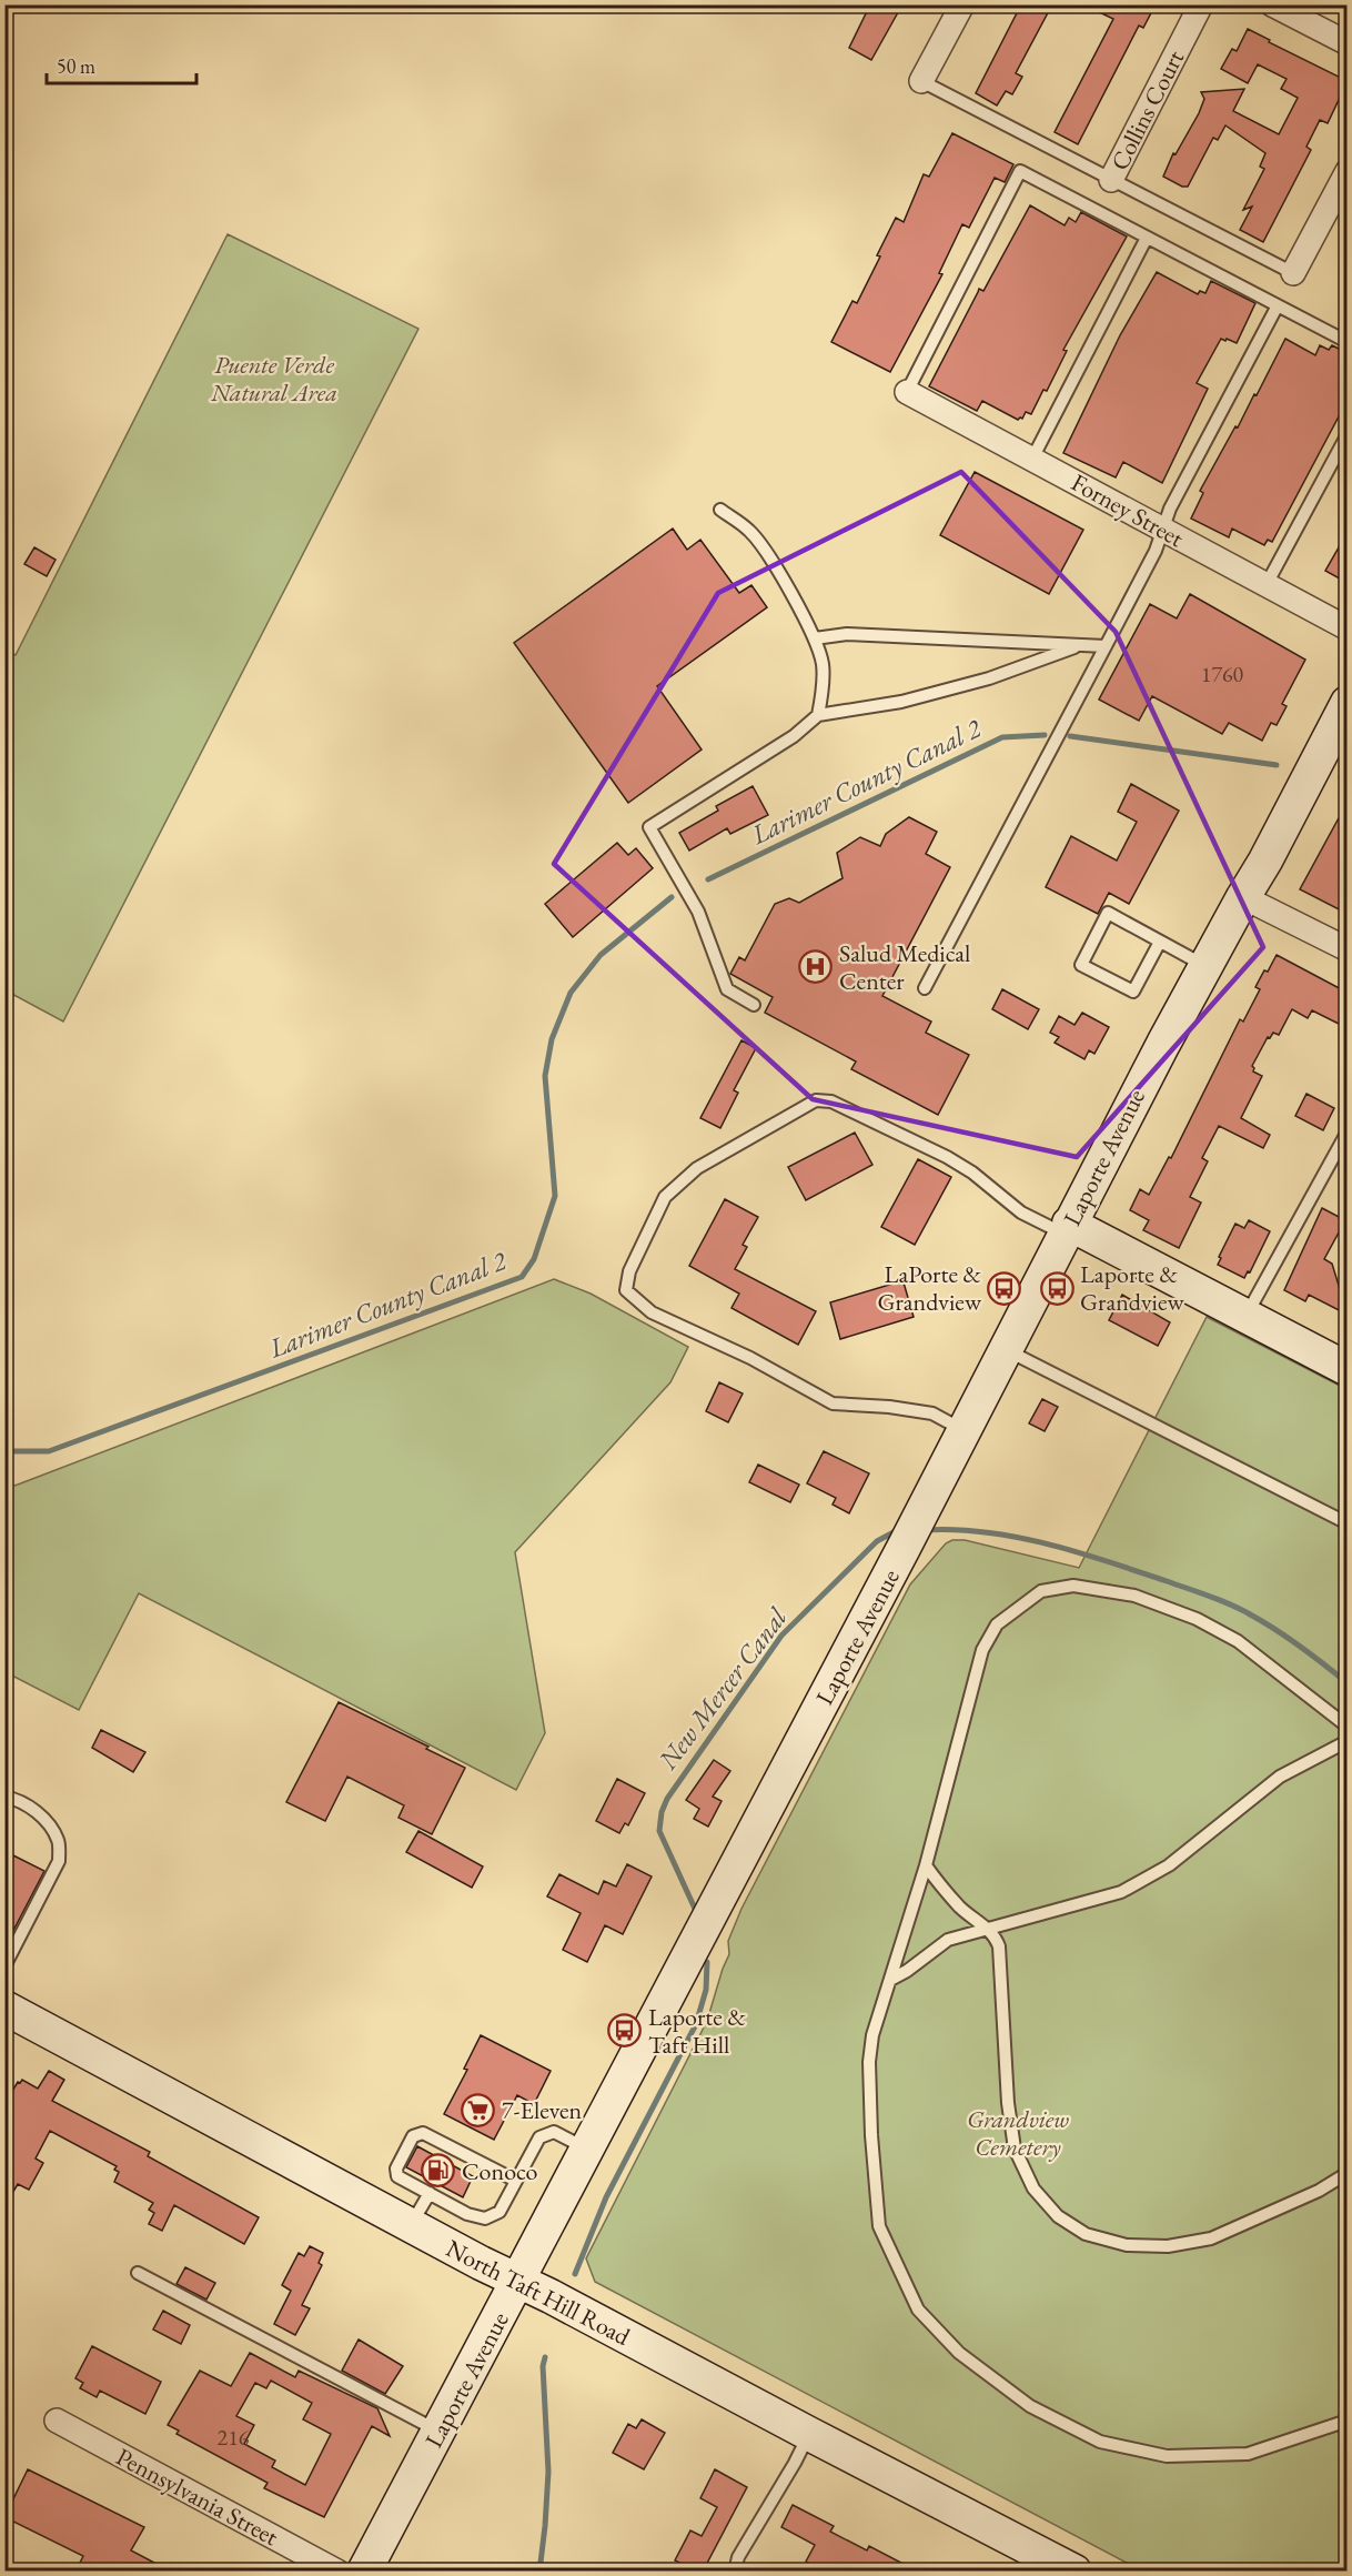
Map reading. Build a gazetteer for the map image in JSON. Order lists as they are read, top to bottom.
{
  "streets": {
    "street": [
      "Collins Court",
      "Forney Street",
      "Laporte Avenue",
      "North Taft Hill Road",
      "Pennsylvania Street"
    ]
  },
  "crossings": [
    ["Laporte Avenue", "North Taft Hill Road"]
  ],
  "water": ["Larimer County Canal 2", "New Mercer Canal"],
  "parks": ["Puente Verde Natural Area", "Grandview Cemetery"],
  "places": {
    "hospital": ["Salud Medical Center"],
    "bus stop": ["LaPorte & Grandview", "Laporte & Grandview", "Laporte & Taft Hill"],
    "supermarket": ["7-Eleven"],
    "fuel station": ["Conoco"]
  },
  "house_numbers": ["1760", "216"],
  "scale_bar": "50 m"
}
